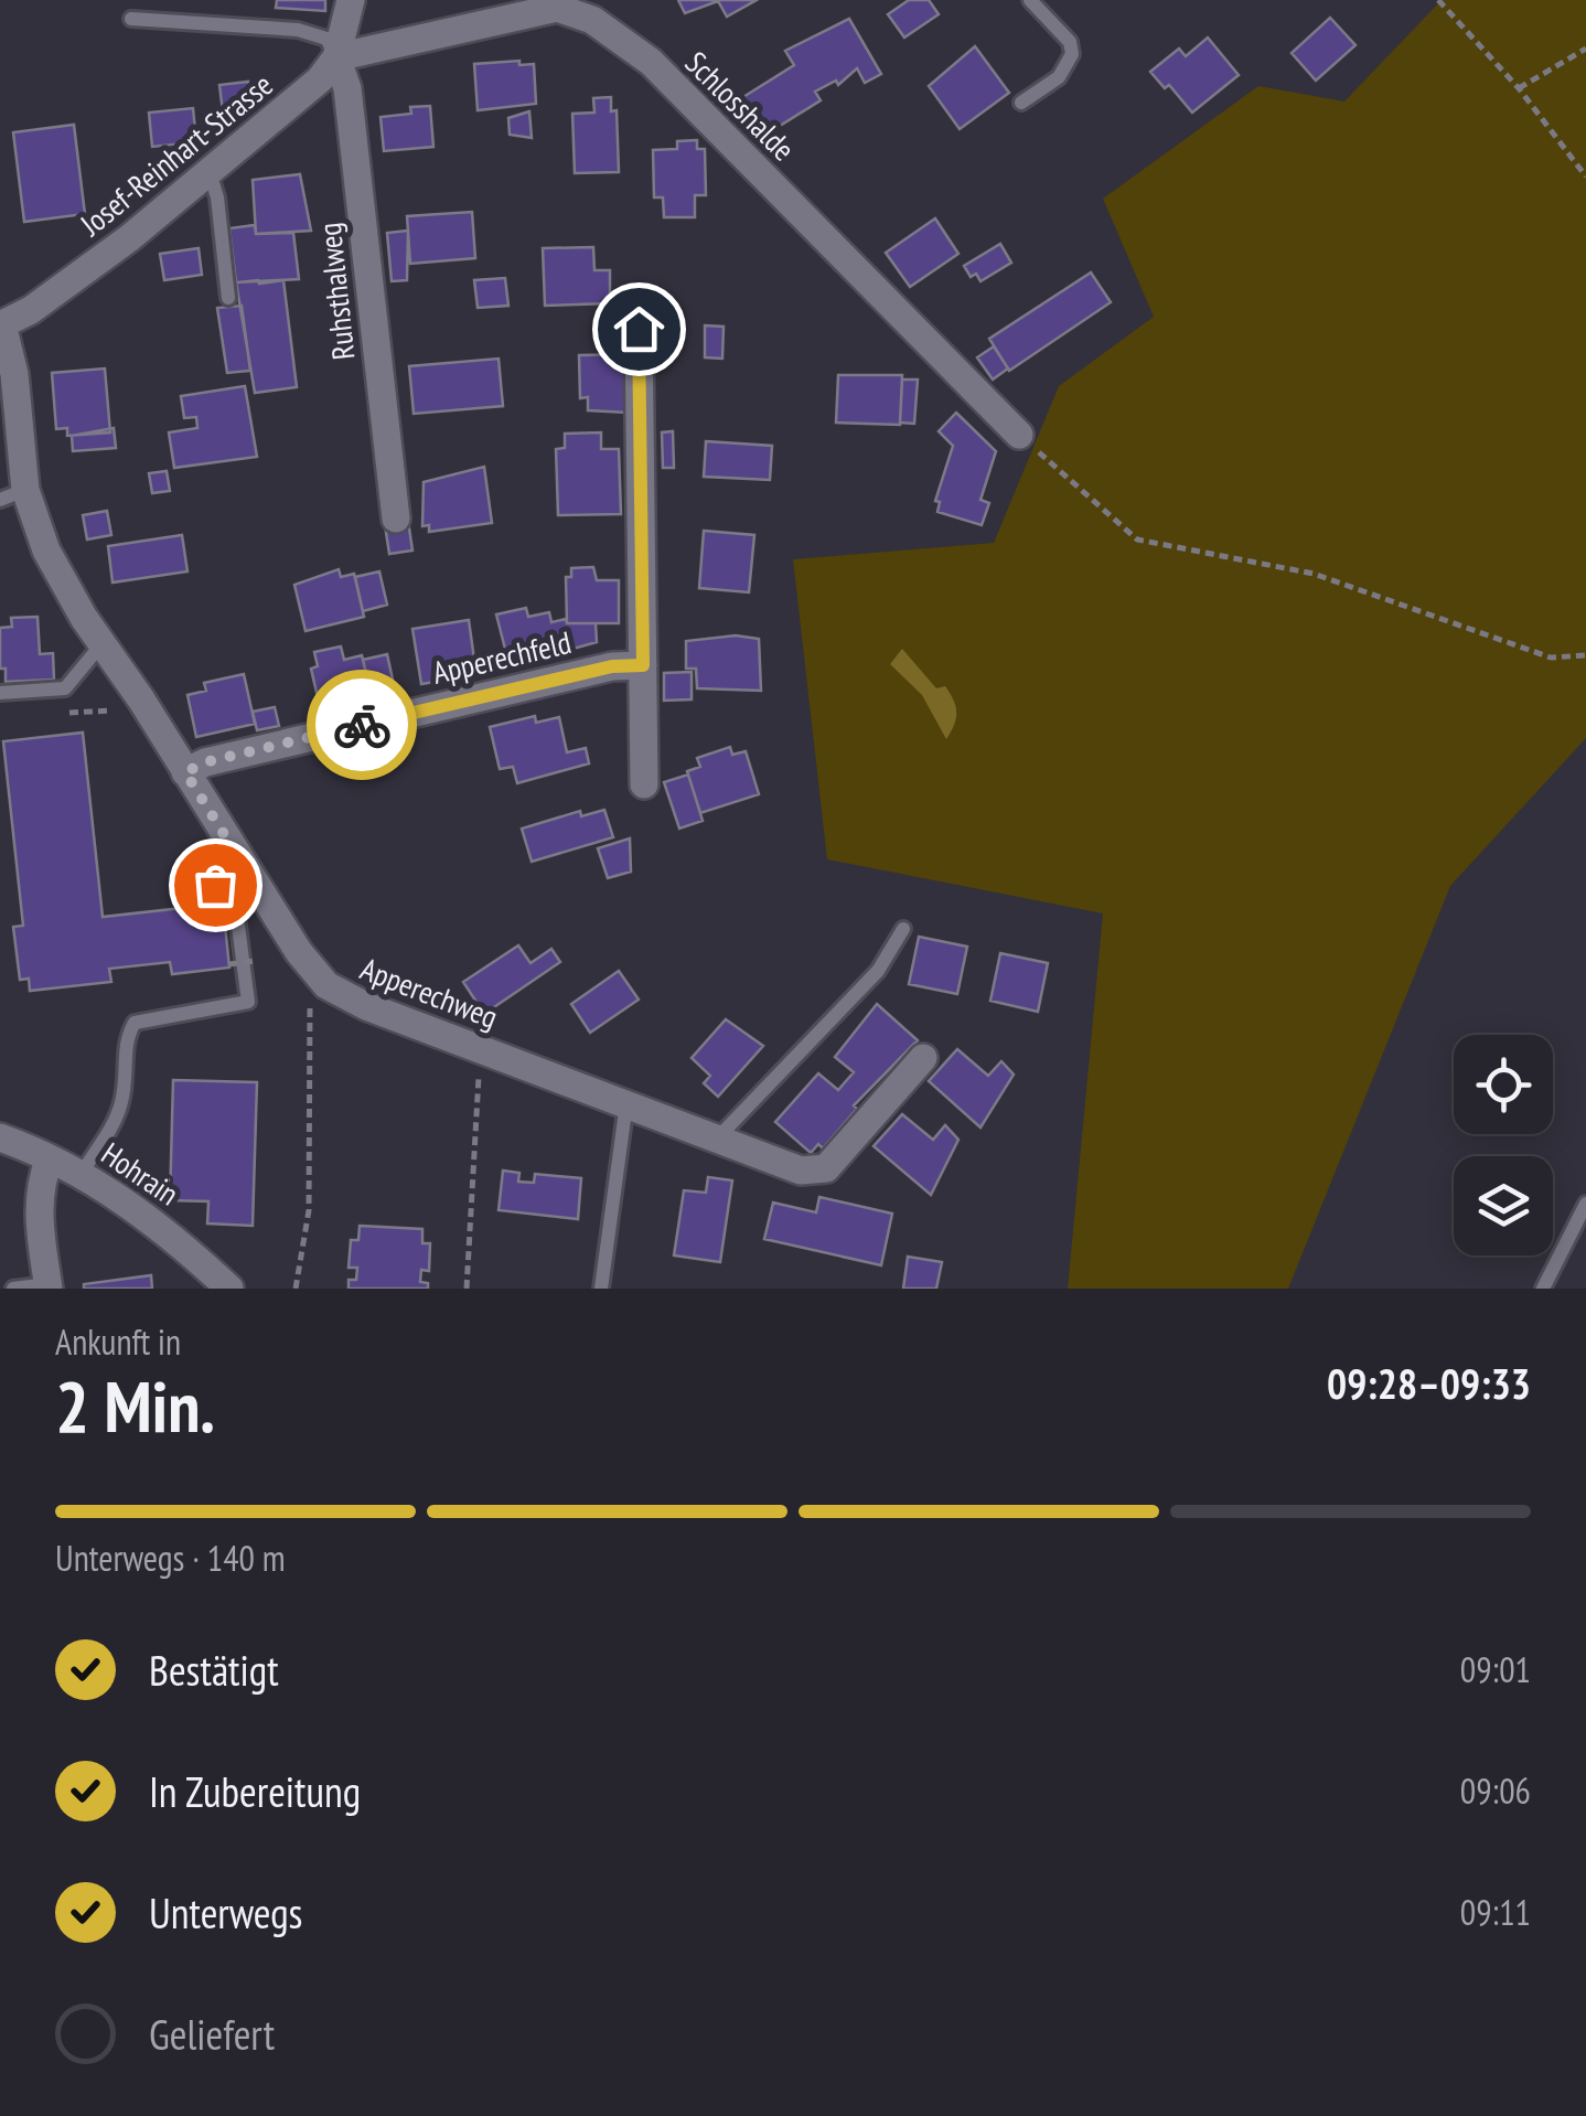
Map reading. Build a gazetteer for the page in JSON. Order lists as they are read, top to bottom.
{
  "streets": {
    "street": [
      "Schlosshalde",
      "Josef-Reinhart-Strasse",
      "Ruhsthalweg",
      "Apperechfeld",
      "Apperechweg",
      "Hohrain"
    ]
  },
  "crossings": [
    ["Schlosshalde", "Josef-Reinhart-Strasse"],
    ["Schlosshalde", "Ruhsthalweg"],
    ["Josef-Reinhart-Strasse", "Ruhsthalweg"],
    ["Josef-Reinhart-Strasse", "Apperechweg"],
    ["Apperechfeld", "Apperechweg"]
  ],
  "page": {
    "heading": ["2 Min.", "Ankunft in", "09:28–09:33"],
    "bar": "Unterwegs · 140 m",
    "list": [
      ["Bestätigt", "09:01"],
      ["In Zubereitung", "09:06"],
      ["Unterwegs", "09:11"],
      "Geliefert"
    ]
  }
}
